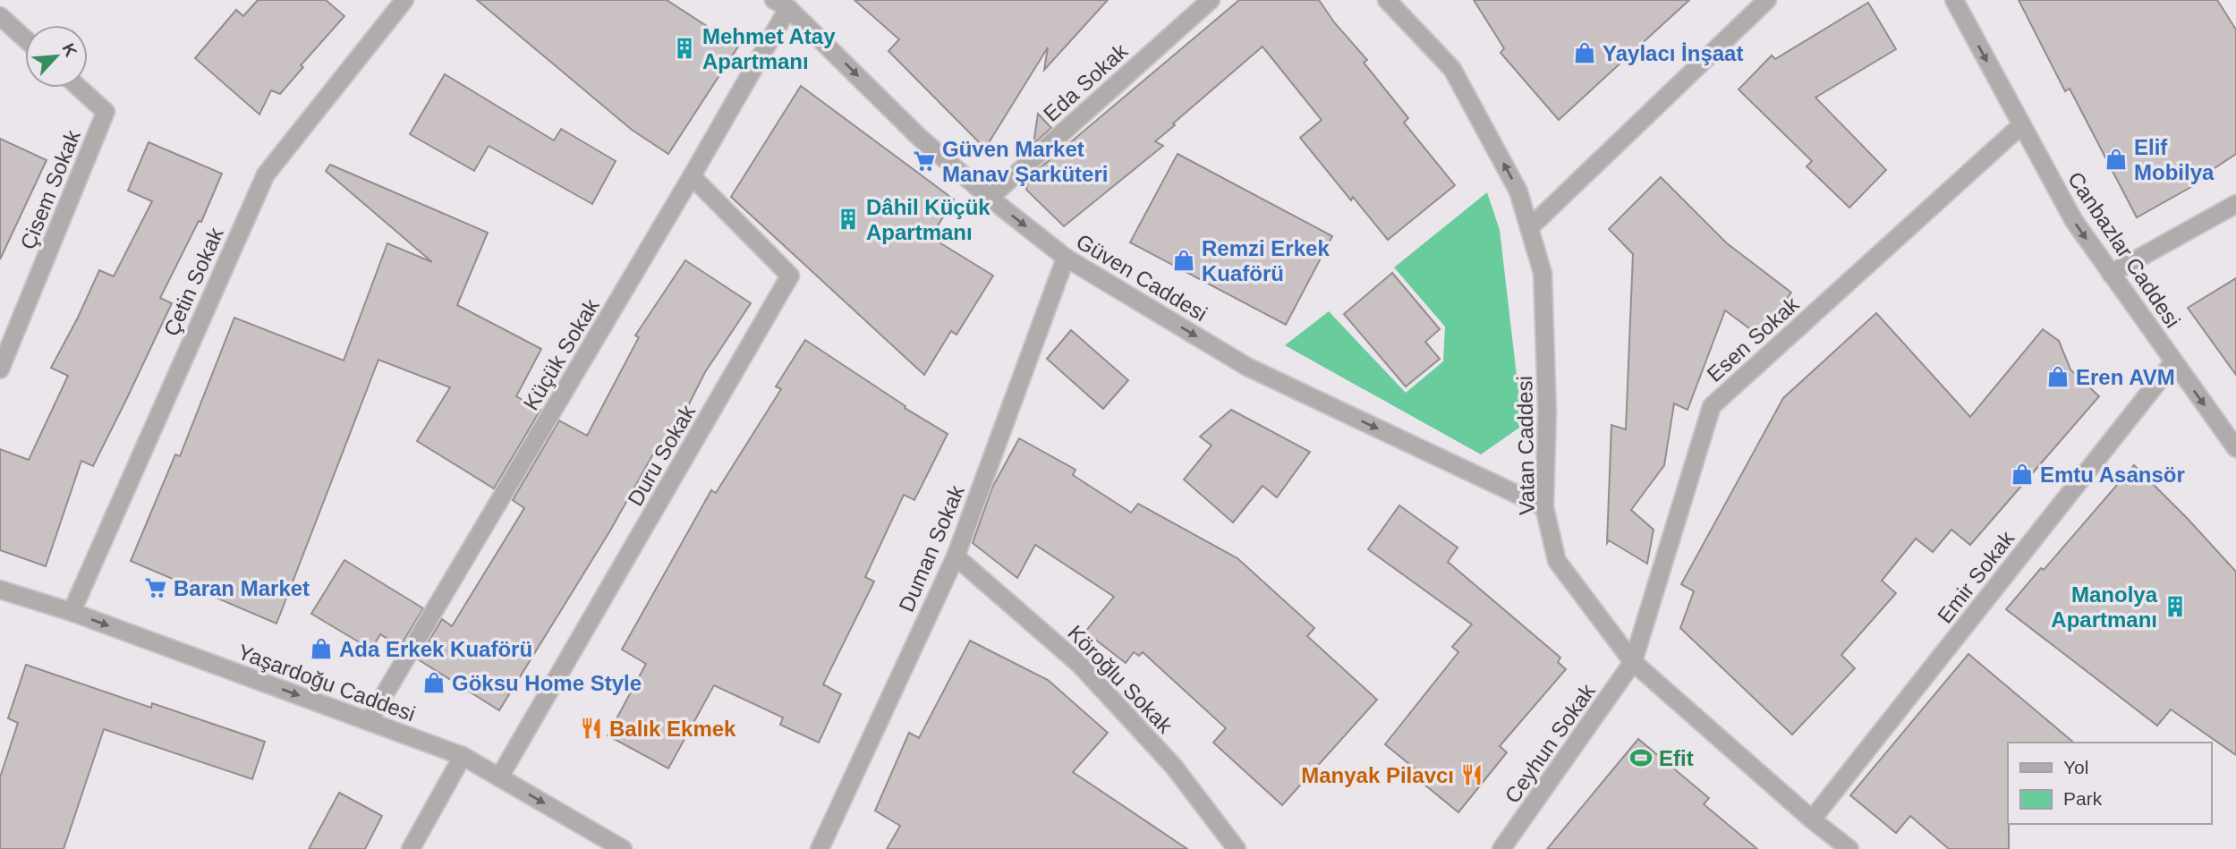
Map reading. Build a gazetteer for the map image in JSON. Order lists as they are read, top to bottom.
{
  "streets": {
    "street": [
      "Eda Sokak",
      "Çisem Sokak",
      "Canbazlar Caddesi",
      "Güven Caddesi",
      "Çetin Sokak",
      "Esen Sokak",
      "Küçük Sokak",
      "Vatan Caddesi",
      "Duru Sokak",
      "Duman Sokak",
      "Emir Sokak",
      "Köroğlu Sokak",
      "Yaşardoğu Caddesi",
      "Ceyhun Sokak"
    ]
  },
  "crossings": [
    ["Eda Sokak", "Güven Caddesi"],
    ["Canbazlar Caddesi", "Esen Sokak"],
    ["Canbazlar Caddesi", "Emir Sokak"],
    ["Güven Caddesi", "Küçük Sokak"],
    ["Güven Caddesi", "Vatan Caddesi"],
    ["Güven Caddesi", "Duman Sokak"],
    ["Çetin Sokak", "Yaşardoğu Caddesi"],
    ["Esen Sokak", "Vatan Caddesi"],
    ["Esen Sokak", "Ceyhun Sokak"],
    ["Küçük Sokak", "Duru Sokak"],
    ["Küçük Sokak", "Yaşardoğu Caddesi"],
    ["Vatan Caddesi", "Emir Sokak"],
    ["Vatan Caddesi", "Ceyhun Sokak"],
    ["Duru Sokak", "Yaşardoğu Caddesi"],
    ["Duman Sokak", "Köroğlu Sokak"]
  ],
  "one_way": ["Canbazlar Caddesi", "Güven Caddesi", "Yaşardoğu Caddesi"],
  "places": {
    "building": ["Mehmet Atay Apartmanı", "Dâhil Küçük Apartmanı", "Manolya Apartmanı"],
    "shop": [
      "Yaylacı İnşaat",
      "Elif Mobilya",
      "Remzi Erkek Kuaförü",
      "Eren AVM",
      "Emtu Asansör",
      "Ada Erkek Kuaförü",
      "Göksu Home Style"
    ],
    "supermarket": ["Güven Market Manav Şarküteri", "Baran Market"],
    "restaurant": ["Balık Ekmek", "Manyak Pilavcı"],
    "sports": ["Efit"]
  },
  "legend": ["Yol", "Park"],
  "north": "top right"
}
